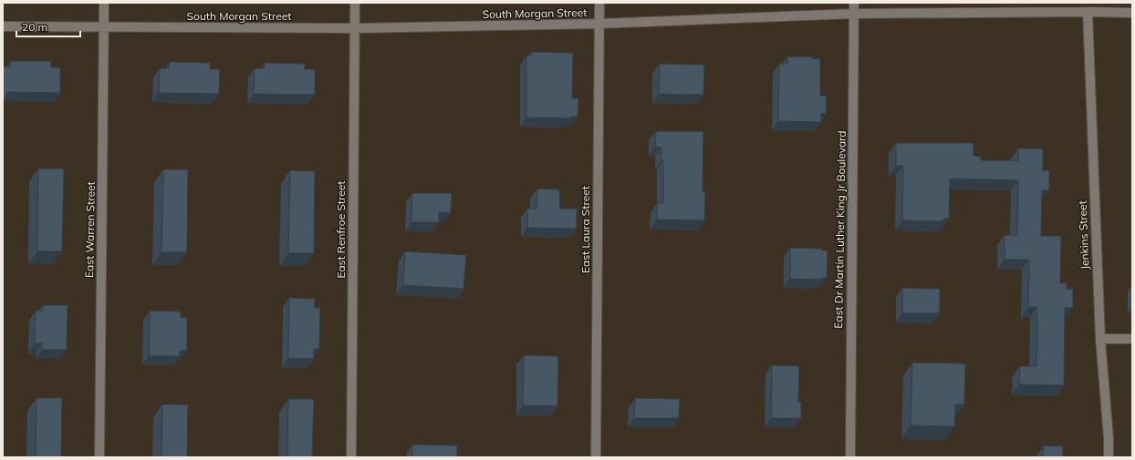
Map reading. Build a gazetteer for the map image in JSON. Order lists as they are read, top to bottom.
{
  "streets": {
    "street": [
      "South Morgan Street",
      "East Warren Street",
      "East Renfroe Street",
      "East Laura Street",
      "East Dr Martin Luther King Jr Boulevard",
      "Jenkins Street"
    ]
  },
  "crossings": [
    ["South Morgan Street", "East Warren Street"],
    ["South Morgan Street", "East Renfroe Street"],
    ["South Morgan Street", "East Laura Street"],
    ["South Morgan Street", "East Dr Martin Luther King Jr Boulevard"],
    ["South Morgan Street", "Jenkins Street"]
  ],
  "scale_bar": "20 m"
}
